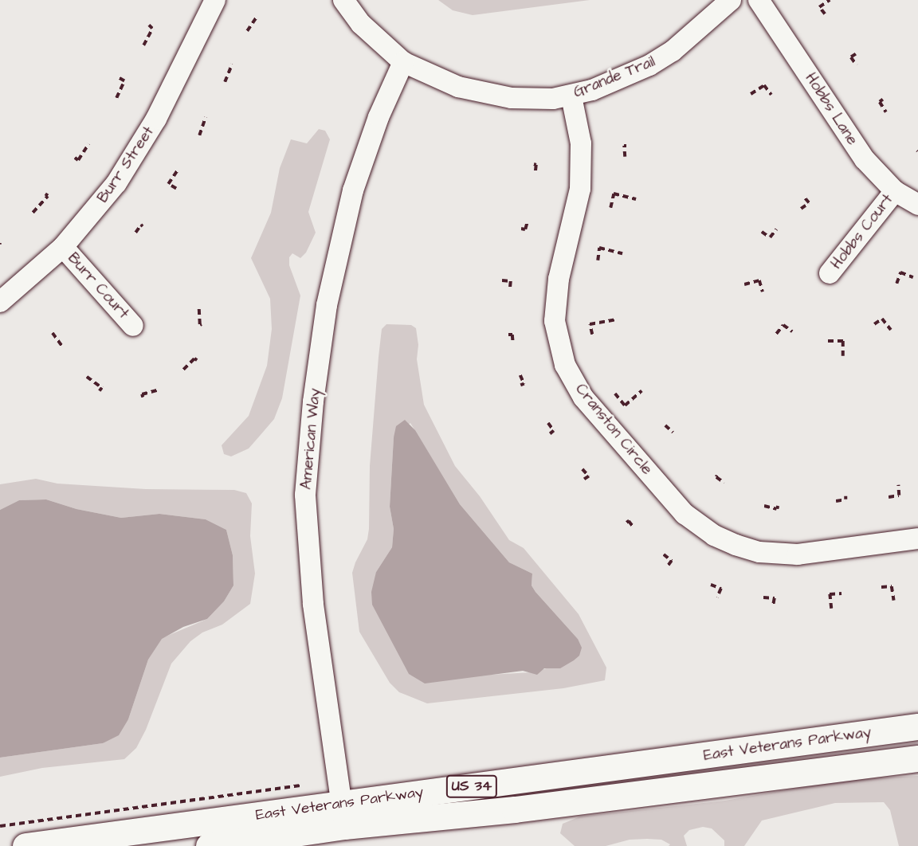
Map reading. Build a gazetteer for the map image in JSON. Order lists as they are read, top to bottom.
{
  "streets": {
    "main road": ["East Veterans Parkway", "US 34"],
    "street": [
      "Grande Trail",
      "Hobbs Lane",
      "Burr Street",
      "Hobbs Court",
      "Burr Court",
      "Cranston Circle",
      "American Way"
    ]
  },
  "crossings": [
    ["Grande Trail", "Cranston Circle"],
    ["Grande Trail", "American Way"],
    ["Hobbs Lane", "Hobbs Court"],
    ["Burr Street", "Burr Court"],
    ["American Way", "East Veterans Parkway"]
  ]
}
